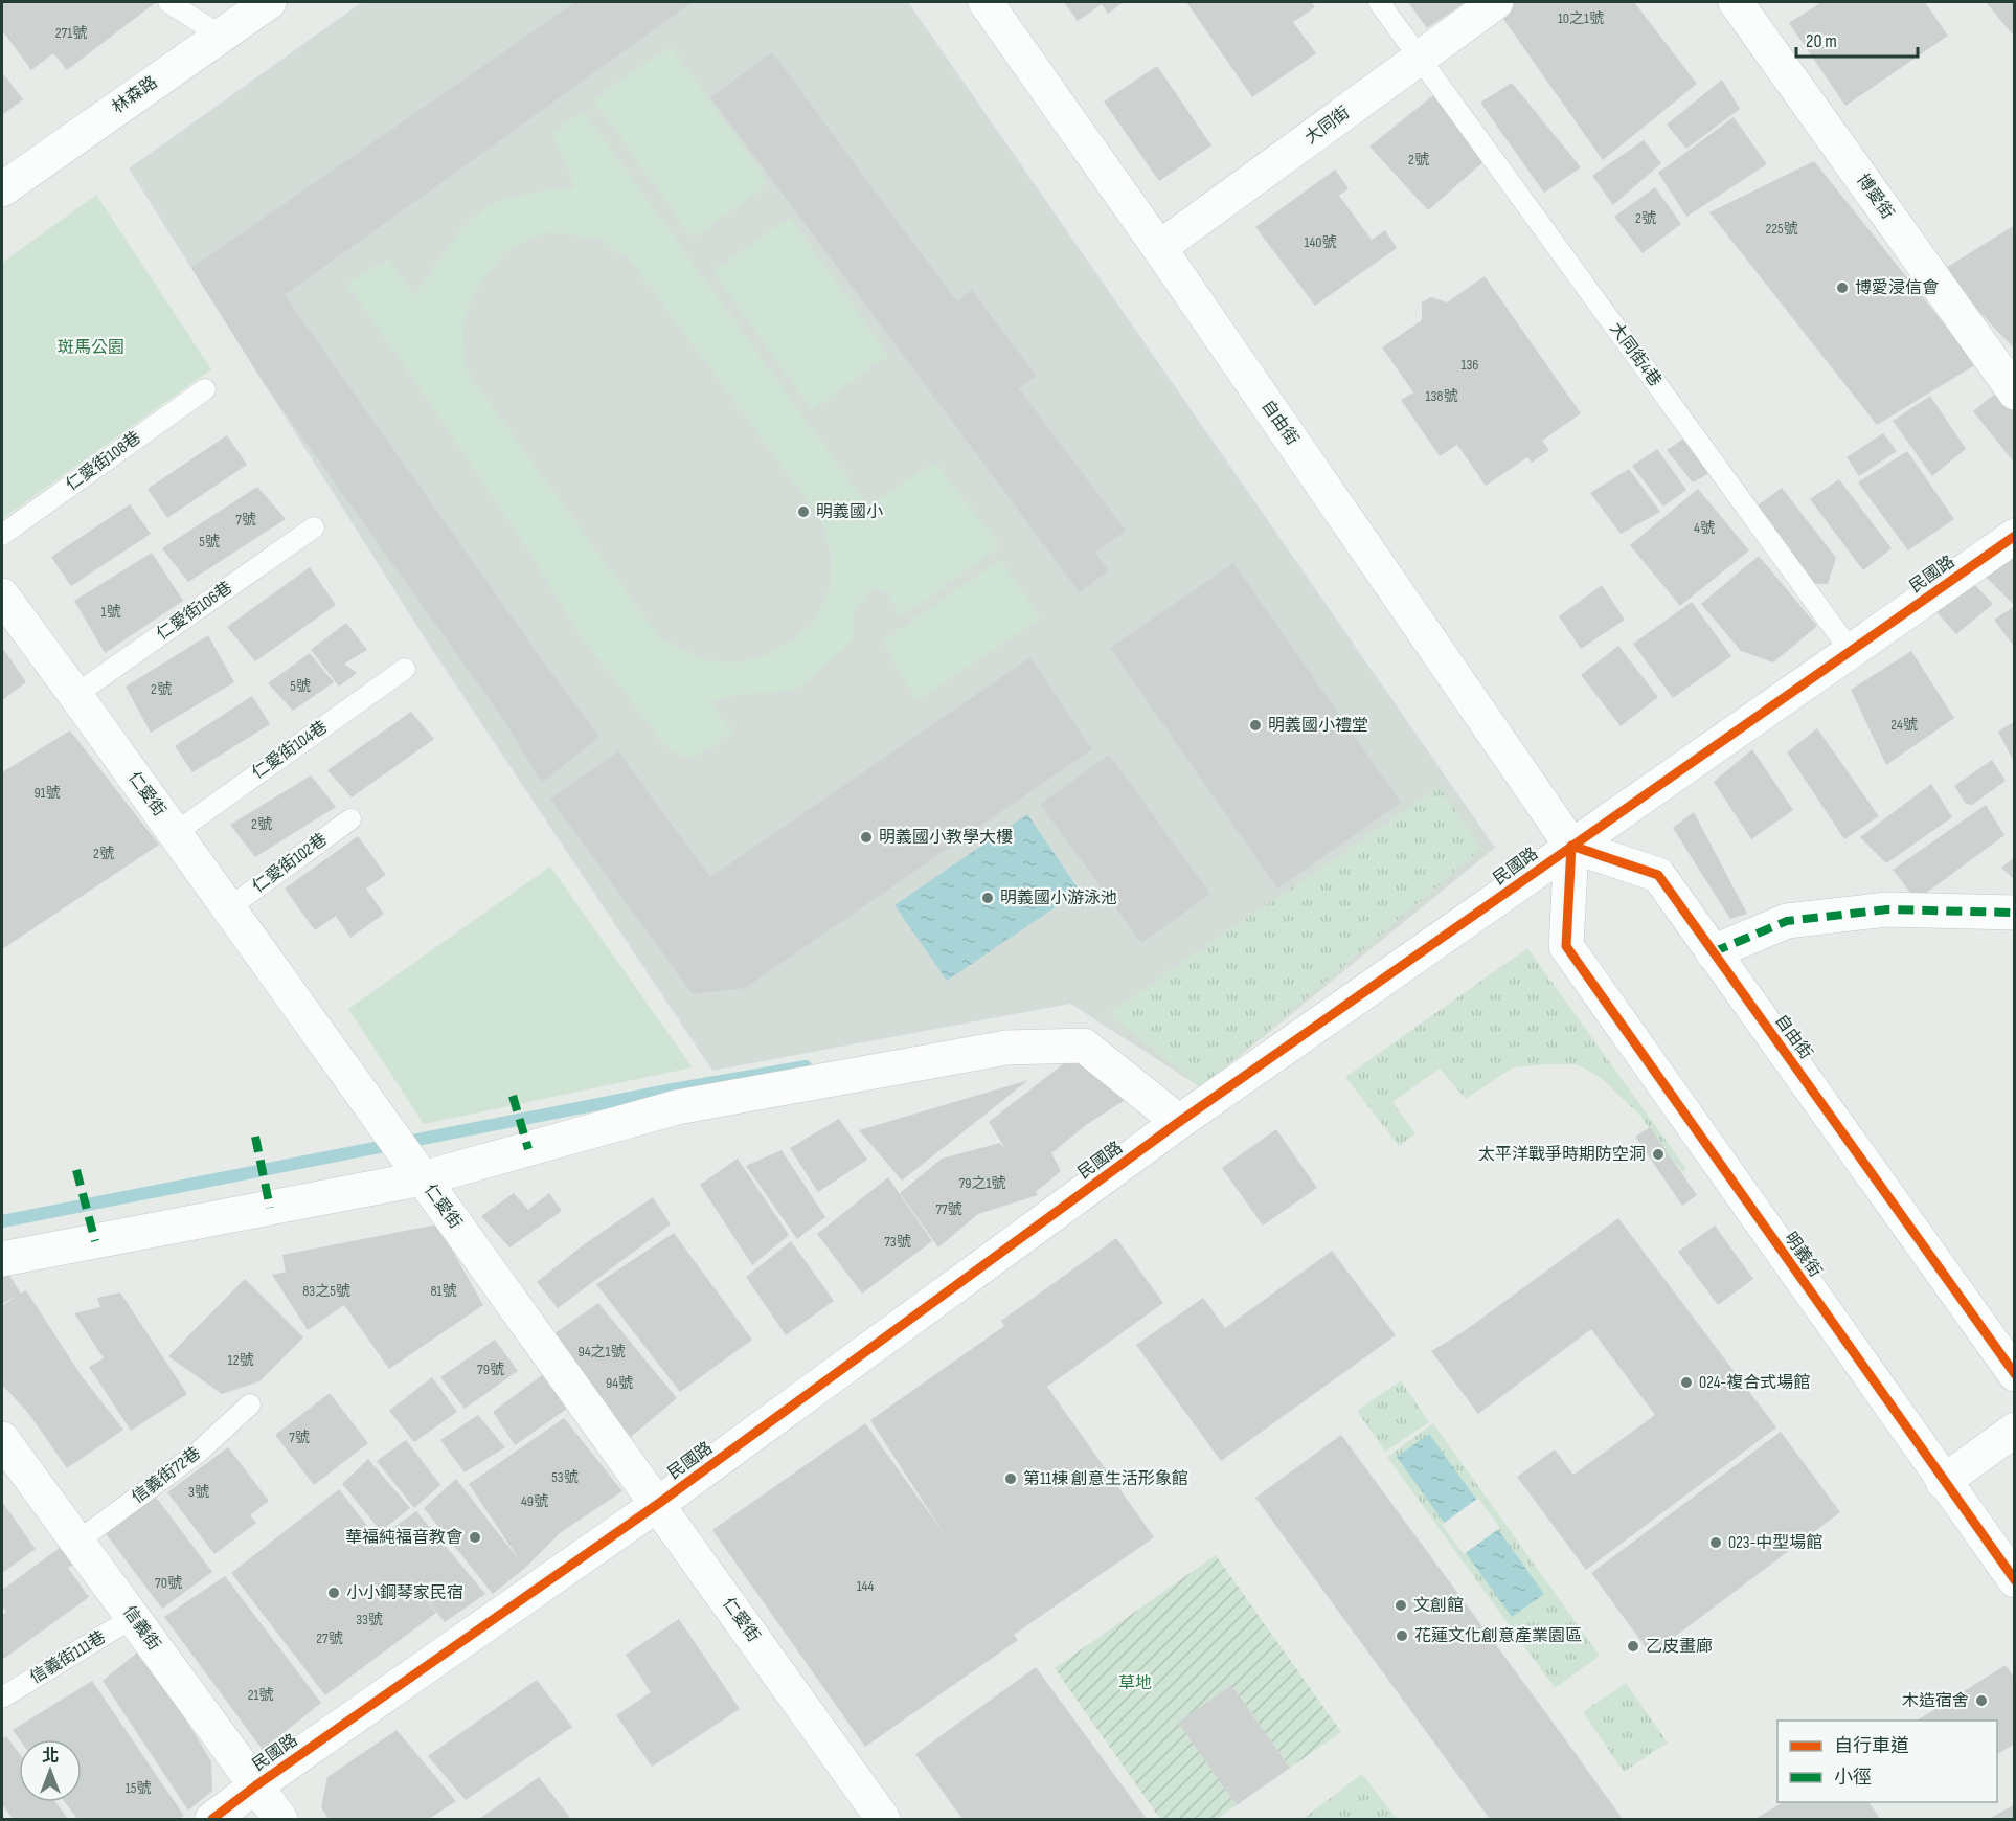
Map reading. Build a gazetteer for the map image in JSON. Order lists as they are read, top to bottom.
{
  "streets": {
    "street": [
      "林森路",
      "大同街",
      "博愛街",
      "自由街",
      "民國路",
      "仁愛街",
      "明義街",
      "信義街"
    ],
    "lane": [
      "大同街4巷",
      "仁愛街108巷",
      "仁愛街106巷",
      "仁愛街104巷",
      "仁愛街102巷",
      "信義街72巷",
      "信義街111巷"
    ]
  },
  "crossings": [
    ["大同街", "大同街4巷"],
    ["大同街", "自由街"],
    ["大同街4巷", "民國路"],
    ["自由街", "民國路"],
    ["自由街", "明義街"],
    ["民國路", "仁愛街"],
    ["民國路", "明義街"],
    ["民國路", "信義街"],
    ["仁愛街106巷", "仁愛街"],
    ["仁愛街104巷", "仁愛街"],
    ["仁愛街", "仁愛街102巷"],
    ["信義街72巷", "信義街"],
    ["信義街", "信義街111巷"]
  ],
  "parks": ["斑馬公園", "草地"],
  "places": [
    "博愛浸信會",
    "明義國小",
    "明義國小禮堂",
    "明義國小教學大樓",
    "明義國小游泳池",
    "太平洋戰爭時期防空洞",
    "024-複合式場館",
    "第11棟 創意生活形象館",
    "華福純福音教會",
    "023-中型場館",
    "小小鋼琴家民宿",
    "文創館",
    "花蓮文化創意產業園區",
    "乙皮畫廊",
    "木造宿舍"
  ],
  "house_numbers": [
    "10之1號",
    "271號",
    "2號",
    "2號",
    "225號",
    "140號",
    "136",
    "138號",
    "7號",
    "4號",
    "5號",
    "1號",
    "5號",
    "2號",
    "24號",
    "91號",
    "2號",
    "2號",
    "79之1號",
    "77號",
    "73號",
    "83之5號",
    "81號",
    "94之1號",
    "12號",
    "79號",
    "94號",
    "7號",
    "53號",
    "3號",
    "49號",
    "70號",
    "144",
    "33號",
    "27號",
    "21號",
    "15號"
  ],
  "legend": ["自行車道", "小徑"],
  "scale_bar": "20 m",
  "north": "top"
}
